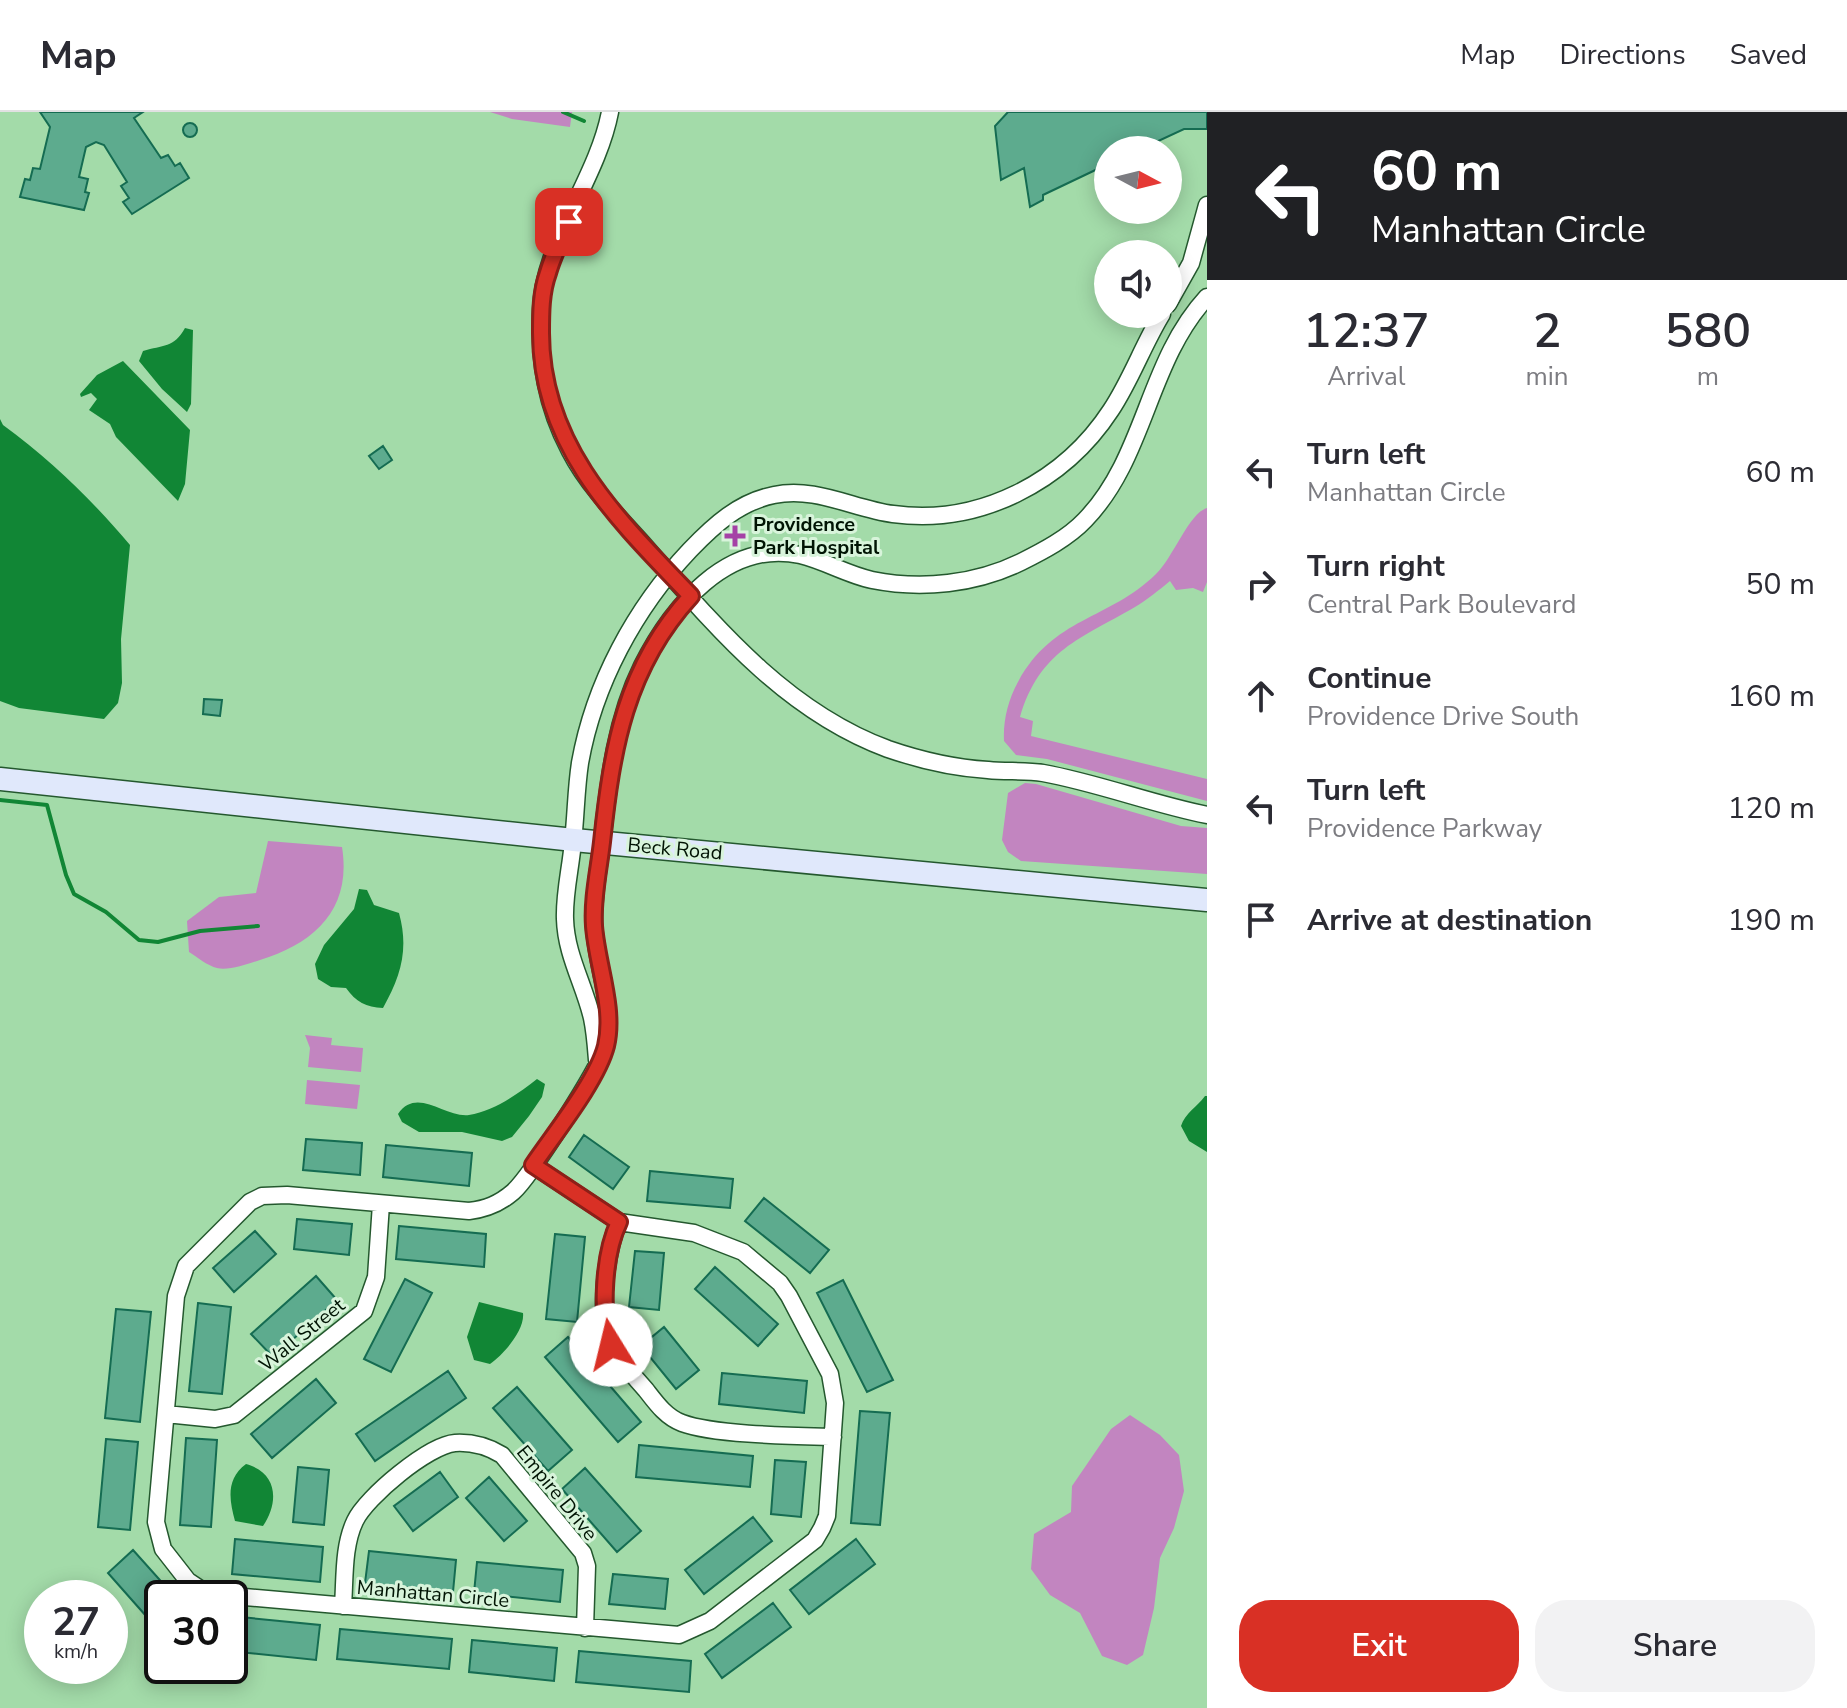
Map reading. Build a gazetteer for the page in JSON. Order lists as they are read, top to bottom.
{
  "streets": {
    "main road": ["Beck Road"],
    "street": ["Wall Street", "Empire Drive", "Manhattan Circle"]
  },
  "crossings": [
    ["Wall Street", "Manhattan Circle"],
    ["Empire Drive", "Manhattan Circle"]
  ],
  "places": {
    "health": ["Providence Park Hospital"]
  },
  "north": "right",
  "page": {
    "header": "Map",
    "nav": ["Map", "Directions", "Saved"],
    "turn": ["60 m", "Manhattan Circle"],
    "eta": [
      "12:37",
      "Arrival",
      "2",
      "min",
      "580",
      "m"
    ],
    "list": [
      {
        "name": "Turn left",
        "note": "Manhattan Circle",
        "value": "60 m"
      },
      {
        "name": "Turn right",
        "note": "Central Park Boulevard",
        "value": "50 m"
      },
      {
        "name": "Continue",
        "note": "Providence Drive South",
        "value": "160 m"
      },
      {
        "name": "Turn left",
        "note": "Providence Parkway",
        "value": "120 m"
      },
      {
        "name": "Arrive at destination",
        "value": "190 m"
      }
    ],
    "speed": "27 km/h",
    "limit": "30",
    "buttons": ["Exit", "Share"]
  }
}
